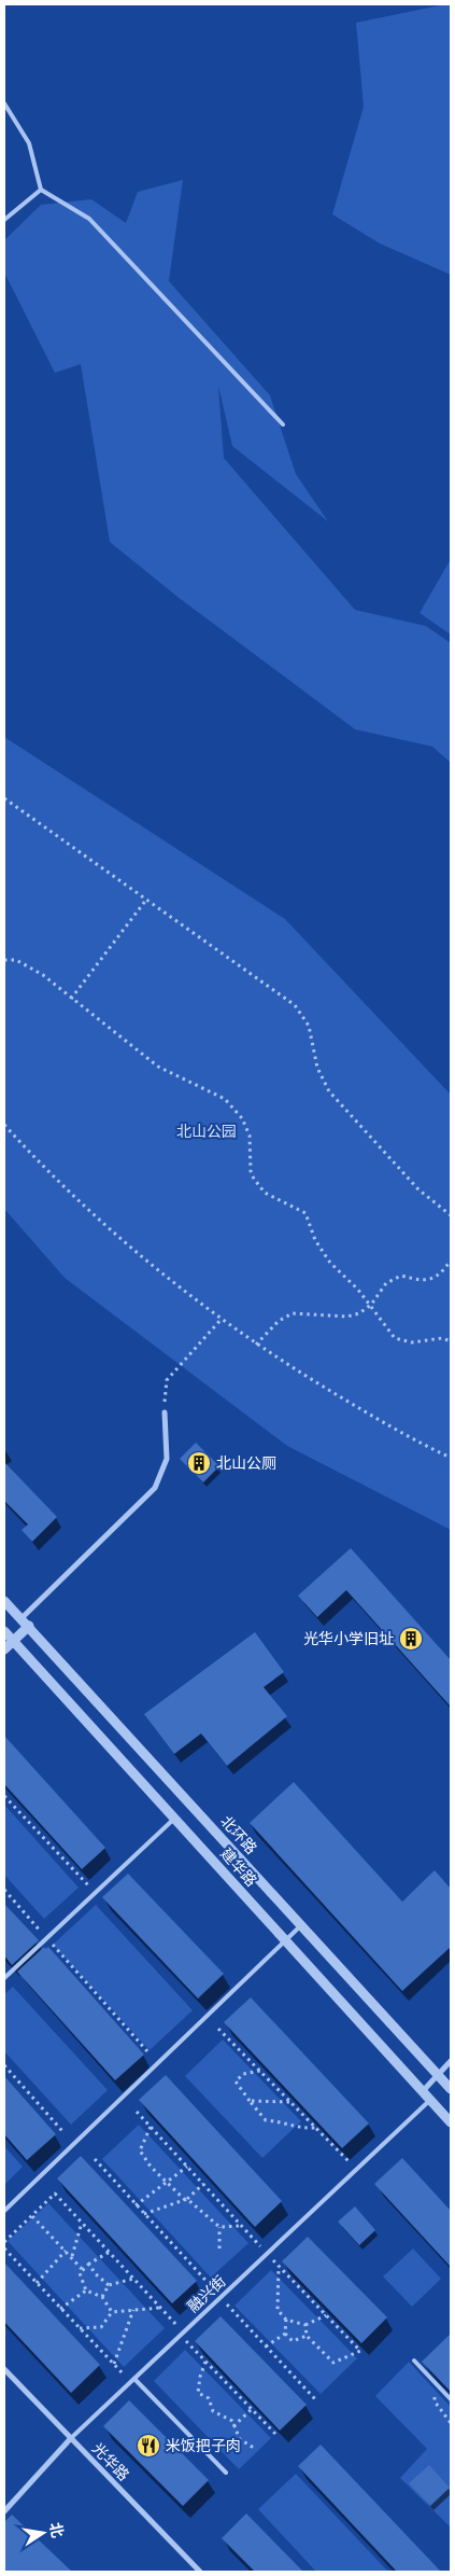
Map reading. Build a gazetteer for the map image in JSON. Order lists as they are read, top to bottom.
{
  "streets": {
    "street": [
      "北环路",
      "建华路",
      "融兴街",
      "光华路"
    ]
  },
  "crossings": [
    ["建华路", "融兴街"],
    ["融兴街", "光华路"]
  ],
  "parks": ["北山公园"],
  "places": {
    "building": ["北山公厕", "光华小学旧址"],
    "restaurant": ["米饭把子肉"]
  },
  "north": "right"
}
